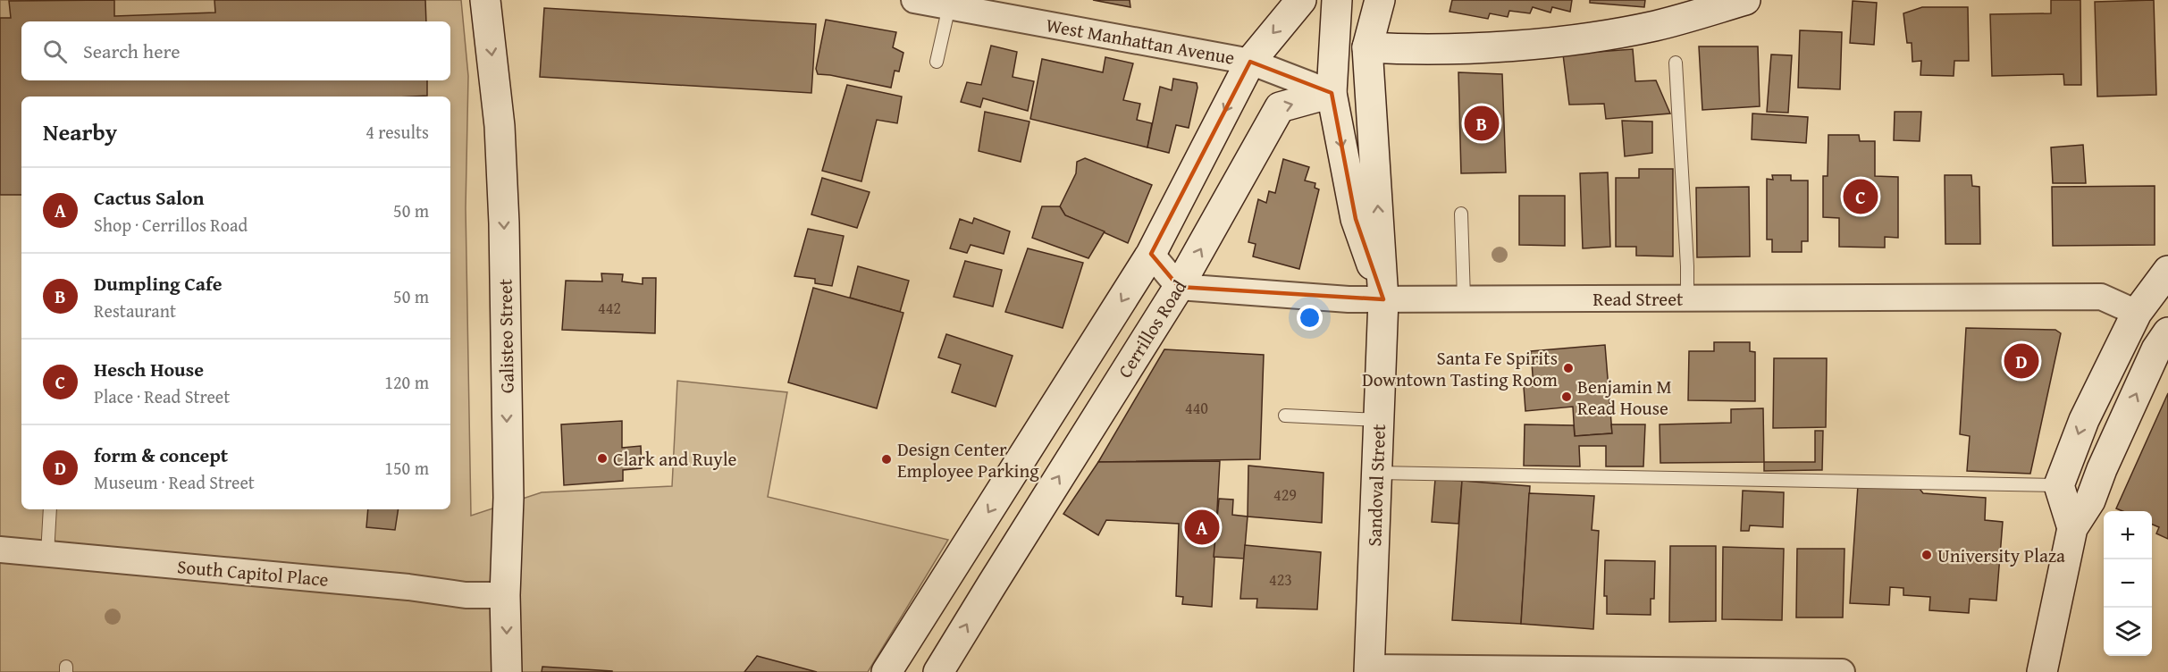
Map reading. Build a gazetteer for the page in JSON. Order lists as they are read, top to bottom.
{
  "streets": {
    "street": [
      "West Manhattan Avenue",
      "Read Street",
      "Cerrillos Road",
      "Galisteo Street",
      "Sandoval Street",
      "South Capitol Place"
    ]
  },
  "crossings": [
    ["West Manhattan Avenue", "Cerrillos Road"],
    ["West Manhattan Avenue", "Sandoval Street"],
    ["Read Street", "Cerrillos Road"],
    ["Read Street", "Sandoval Street"],
    ["Cerrillos Road", "Sandoval Street"],
    ["Galisteo Street", "South Capitol Place"]
  ],
  "one_way": ["Galisteo Street"],
  "places": [
    "Santa Fe Spirits Downtown Tasting Room",
    "Benjamin M Read House",
    "Clark and Ruyle",
    "Design Center Employee Parking",
    "University Plaza"
  ],
  "house_numbers": [
    "442",
    "440",
    "429",
    "423"
  ],
  "page": {
    "search": "Search here",
    "heading": ["Nearby", "4 results"],
    "pins": [
      "B",
      "C",
      "D",
      "A"
    ],
    "list": [
      {
        "mark": "A",
        "name": "Cactus Salon",
        "note": "Shop · Cerrillos Road",
        "value": "50 m"
      },
      {
        "mark": "B",
        "name": "Dumpling Cafe",
        "note": "Restaurant",
        "value": "50 m"
      },
      {
        "mark": "C",
        "name": "Hesch House",
        "note": "Place · Read Street",
        "value": "120 m"
      },
      {
        "mark": "D",
        "name": "form & concept",
        "note": "Museum · Read Street",
        "value": "150 m"
      }
    ],
    "map_buttons": ["+", "−"]
  }
}
